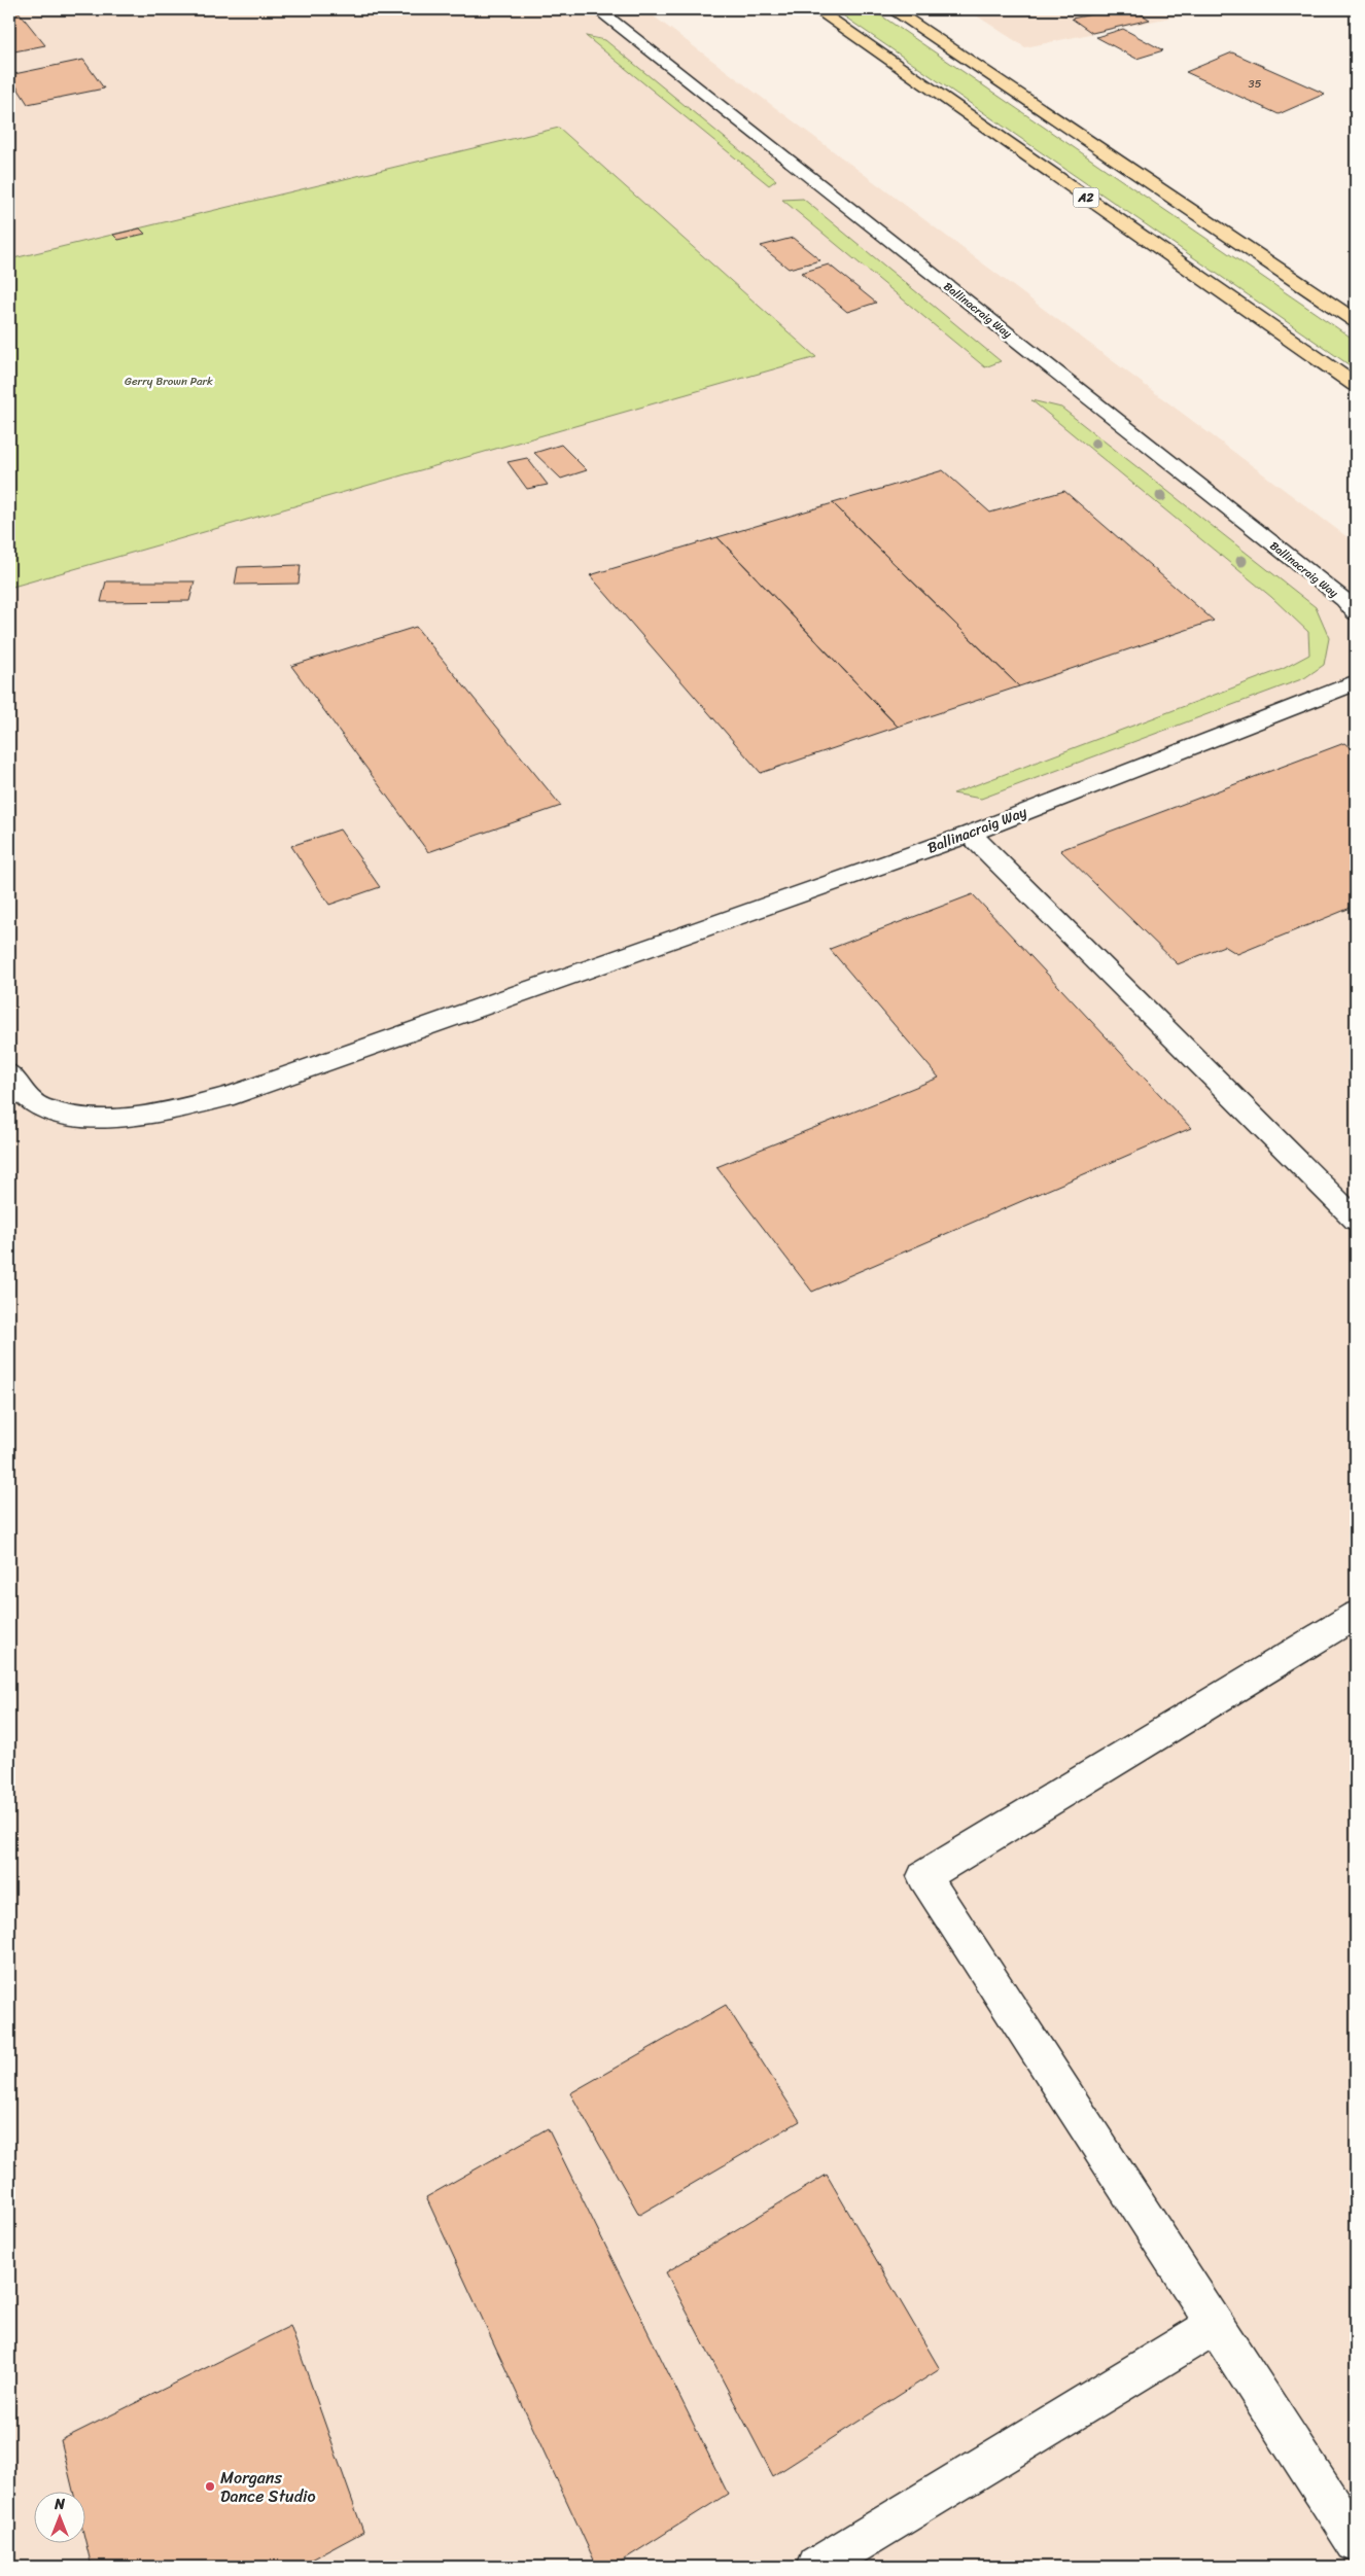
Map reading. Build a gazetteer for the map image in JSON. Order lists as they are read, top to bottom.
{
  "streets": {
    "highway": ["A2"],
    "street": ["Ballinacraig Way"]
  },
  "parks": ["Gerry Brown Park"],
  "places": ["Morgans Dance Studio"],
  "house_numbers": ["35"],
  "north": "top"
}
